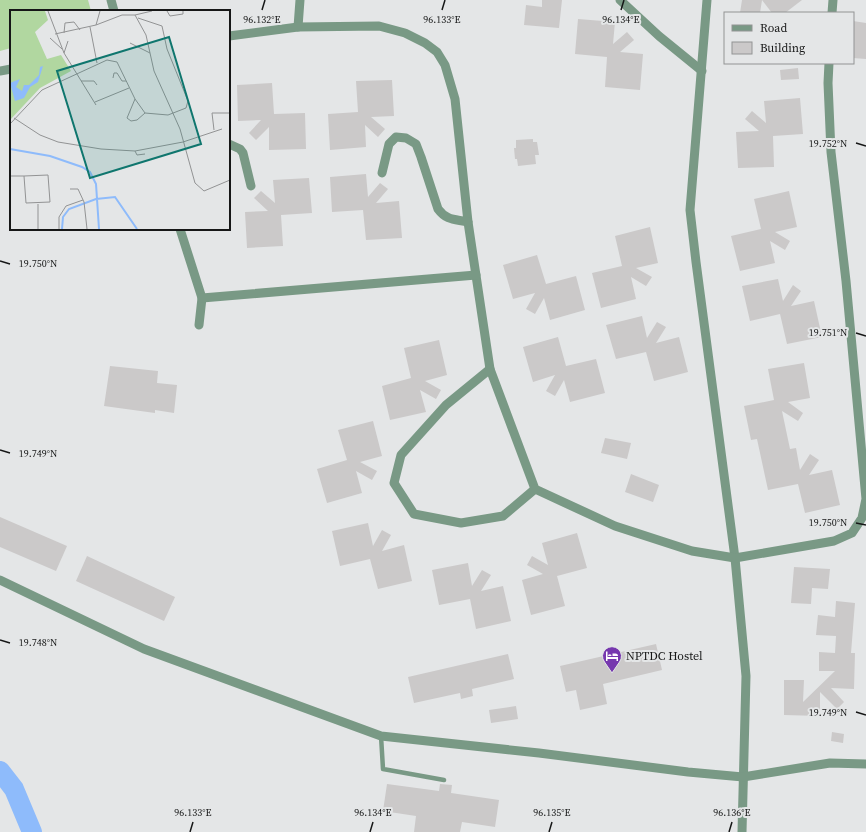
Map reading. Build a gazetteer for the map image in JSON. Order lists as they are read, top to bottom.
{
  "places": {
    "hotel": ["NPTDC Hostel"]
  },
  "legend": ["Road", "Building"],
  "coordinates": [
    "96.132°E",
    "96.133°E",
    "96.134°E",
    "19.752°N",
    "19.750°N",
    "19.751°N",
    "19.749°N",
    "19.748°N",
    "96.135°E",
    "96.136°E"
  ]
}
